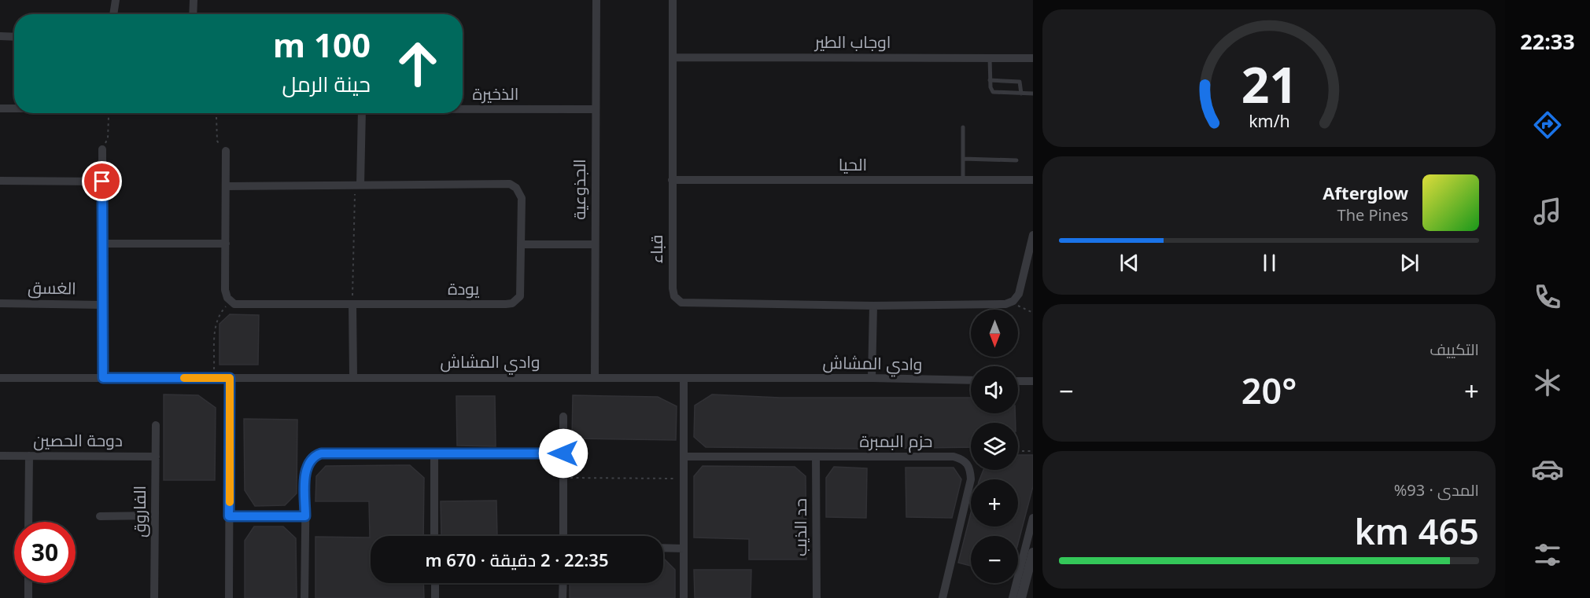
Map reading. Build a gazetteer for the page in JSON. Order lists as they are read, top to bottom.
{
  "streets": {
    "street": [
      "اوجاب الطير",
      "الذخيرة",
      "الحيا",
      "الجذوعية",
      "قباء",
      "الغسق",
      "يودة",
      "وادي المشاش",
      "دوحة الحصين",
      "حزم البمبرة",
      "الفاروق",
      "حد الذيب"
    ]
  },
  "crossings": [
    ["اوجاب الطير", "قباء"],
    ["الذخيرة", "الجذوعية"],
    ["الحيا", "قباء"],
    ["الجذوعية", "وادي المشاش"],
    ["دوحة الحصين", "الفاروق"],
    ["حزم البمبرة", "حد الذيب"]
  ],
  "north": "bottom",
  "page": {
    "tabs": "22:33",
    "turn": ["100 m", "حينة الرمل"],
    "song": ["Afterglow", "The Pines"],
    "tile": [
      "التكييف",
      ["المدى · 93%", "465 km"]
    ],
    "map_buttons": ["+", "−"],
    "heat": ["−", "20°", "+"],
    "limit": "30",
    "trip": "22:35 · 2 دقيقة · 670 m",
    "gauge": ["21", "km/h"]
  }
}
